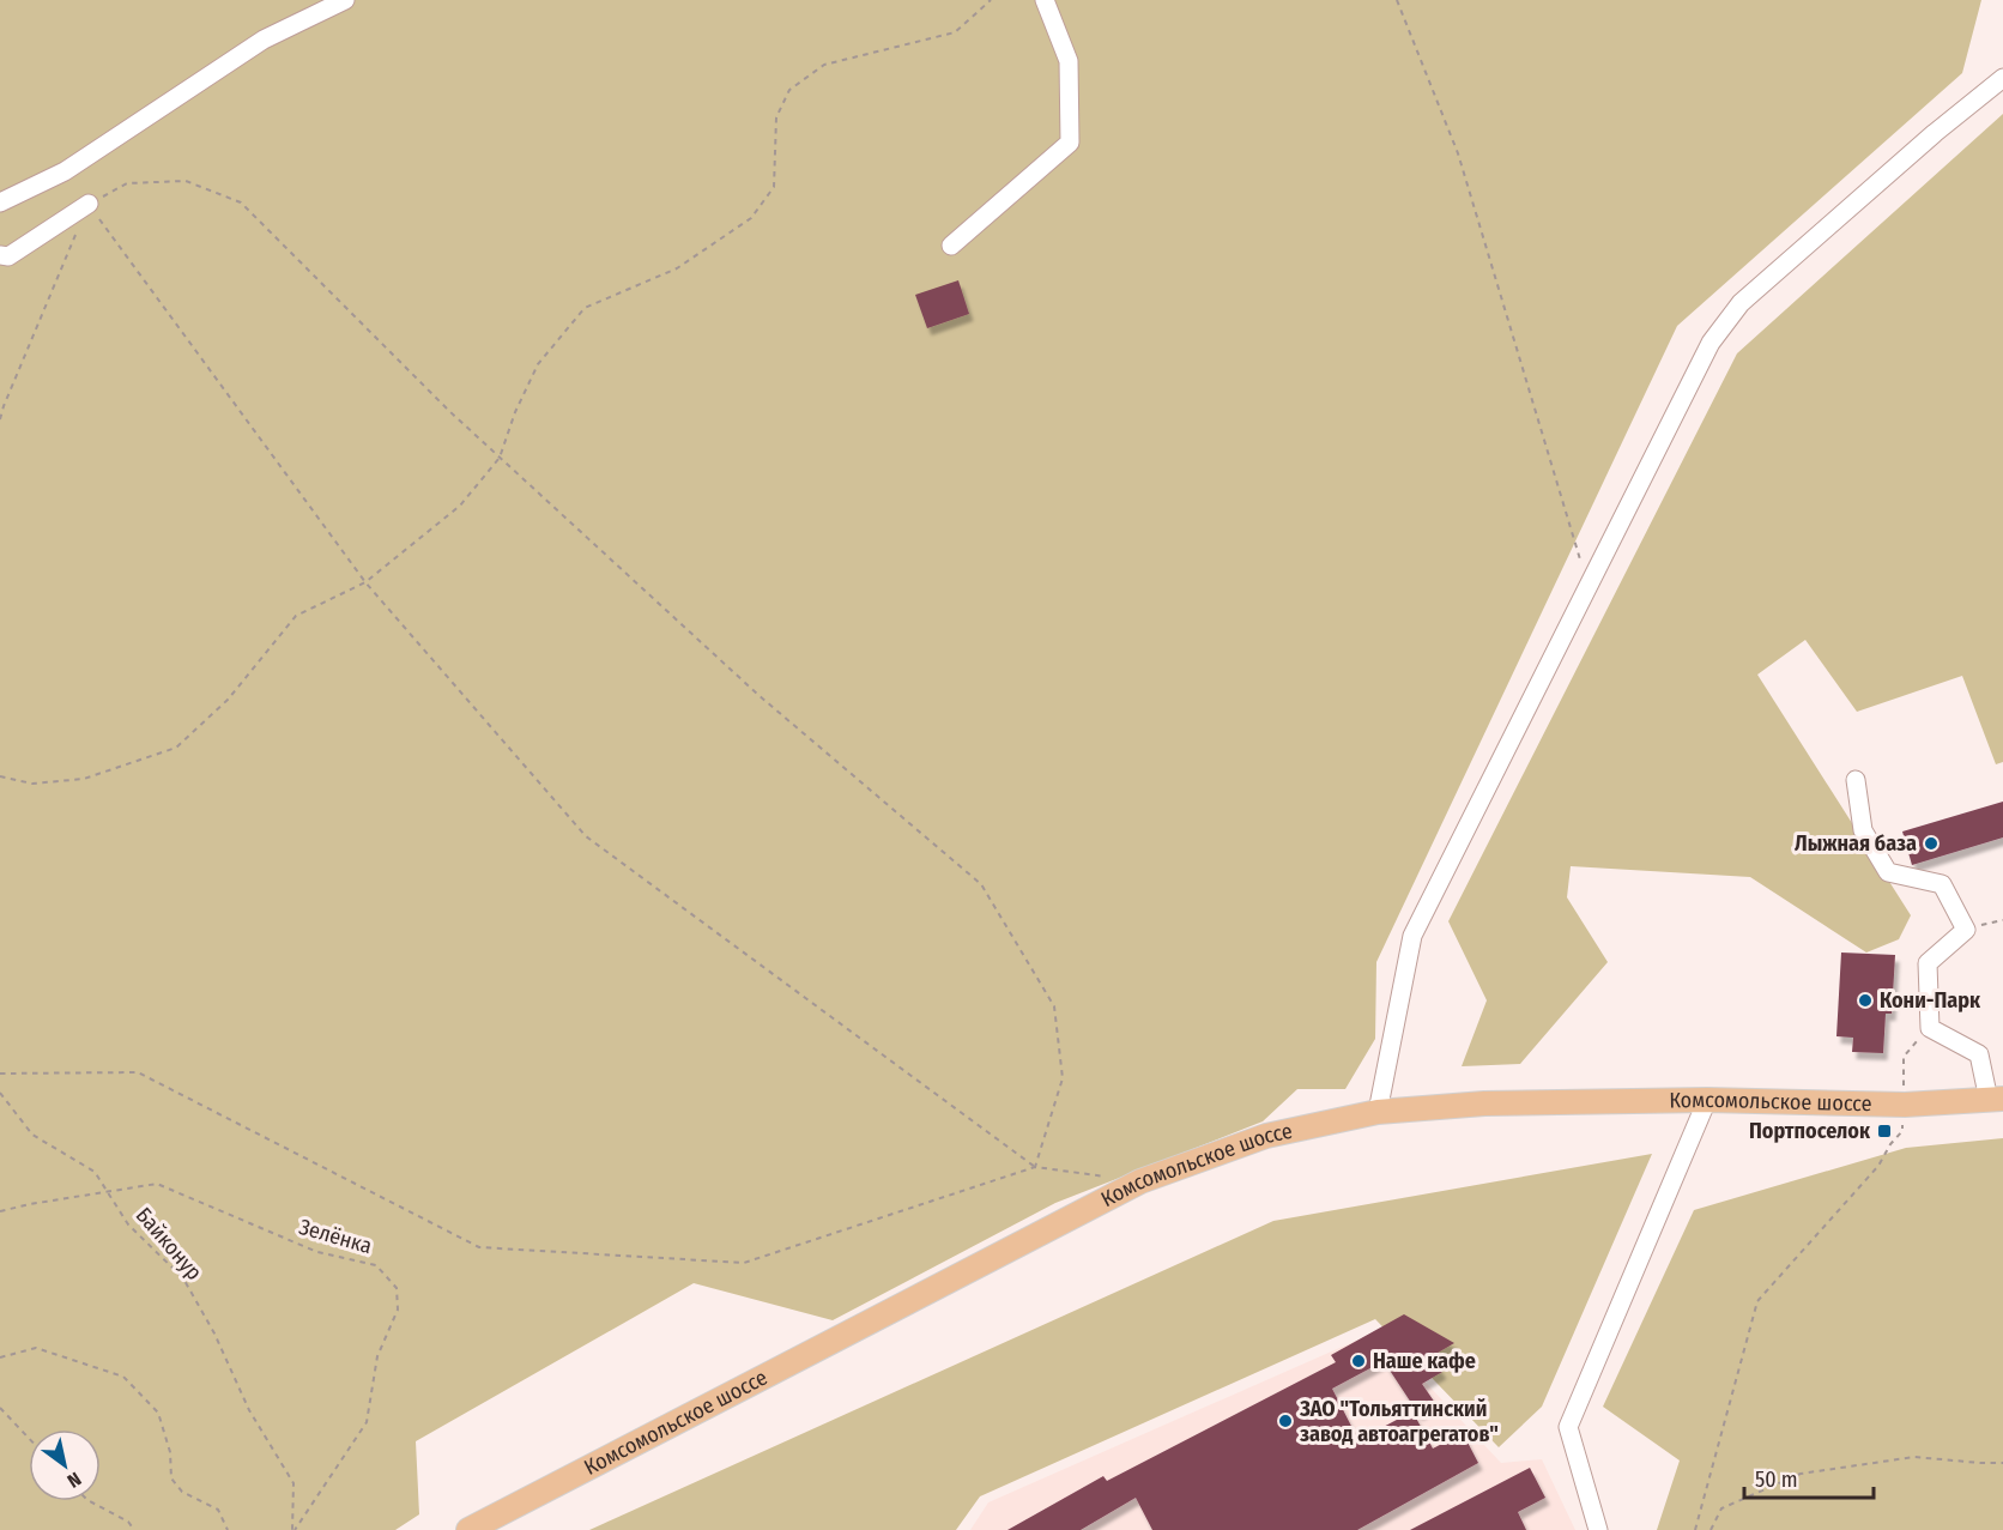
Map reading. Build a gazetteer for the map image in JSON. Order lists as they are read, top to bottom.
{
  "streets": {
    "main road": ["Комсомольское шоссе"],
    "path": ["Зелёнка", "Байконур"]
  },
  "crossings": [
    ["Зелёнка", "Байконур"]
  ],
  "places": {
    "other": [
      "Лыжная база",
      "Кони-Парк",
      "Наше кафе",
      "ЗАО \"Тольяттинский завод автоагрегатов\""
    ],
    "transit": ["Портпоселок"]
  },
  "scale_bar": "50 m",
  "north": "bottom right"
}
